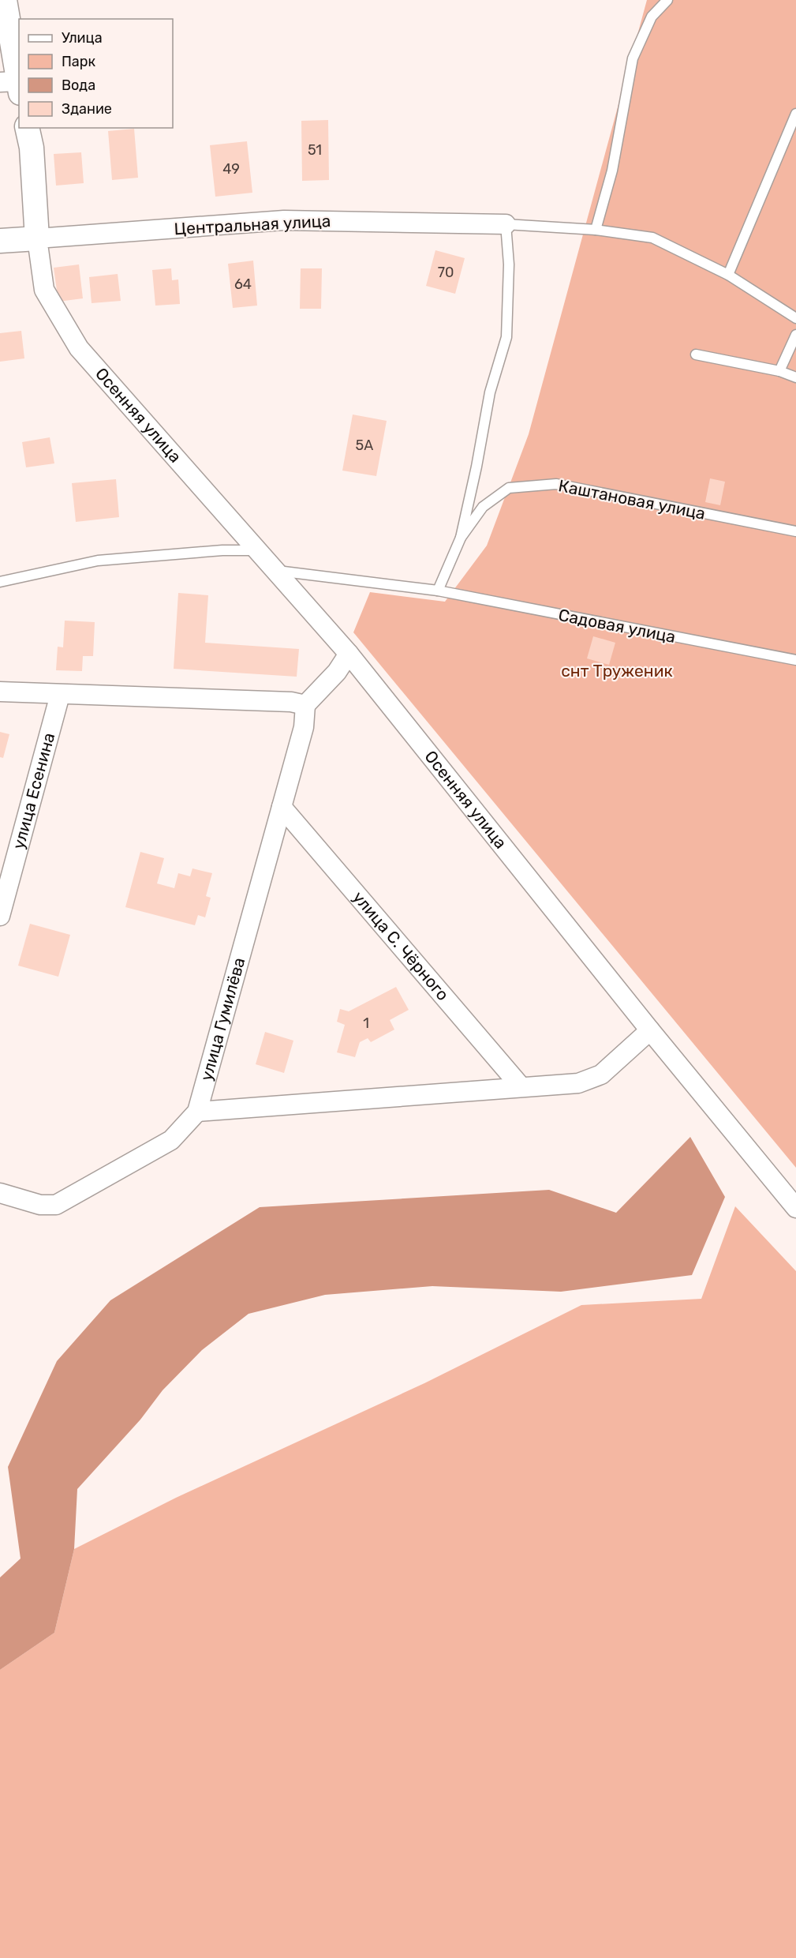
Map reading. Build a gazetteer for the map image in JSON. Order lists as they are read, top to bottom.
{
  "streets": {
    "street": [
      "Центральная улица",
      "Осенняя улица",
      "улица Есенина",
      "улица С. Чёрного",
      "улица Гумилёва"
    ],
    "lane": ["Каштановая улица", "Садовая улица"]
  },
  "crossings": [
    ["Центральная улица", "Осенняя улица"],
    ["Каштановая улица", "Садовая улица"],
    ["улица С. Чёрного", "улица Гумилёва"]
  ],
  "parks": ["снт Труженик"],
  "house_numbers": [
    "51",
    "49",
    "70",
    "64",
    "5А",
    "1"
  ],
  "legend": [
    "Улица",
    "Парк",
    "Вода",
    "Здание"
  ]
}
